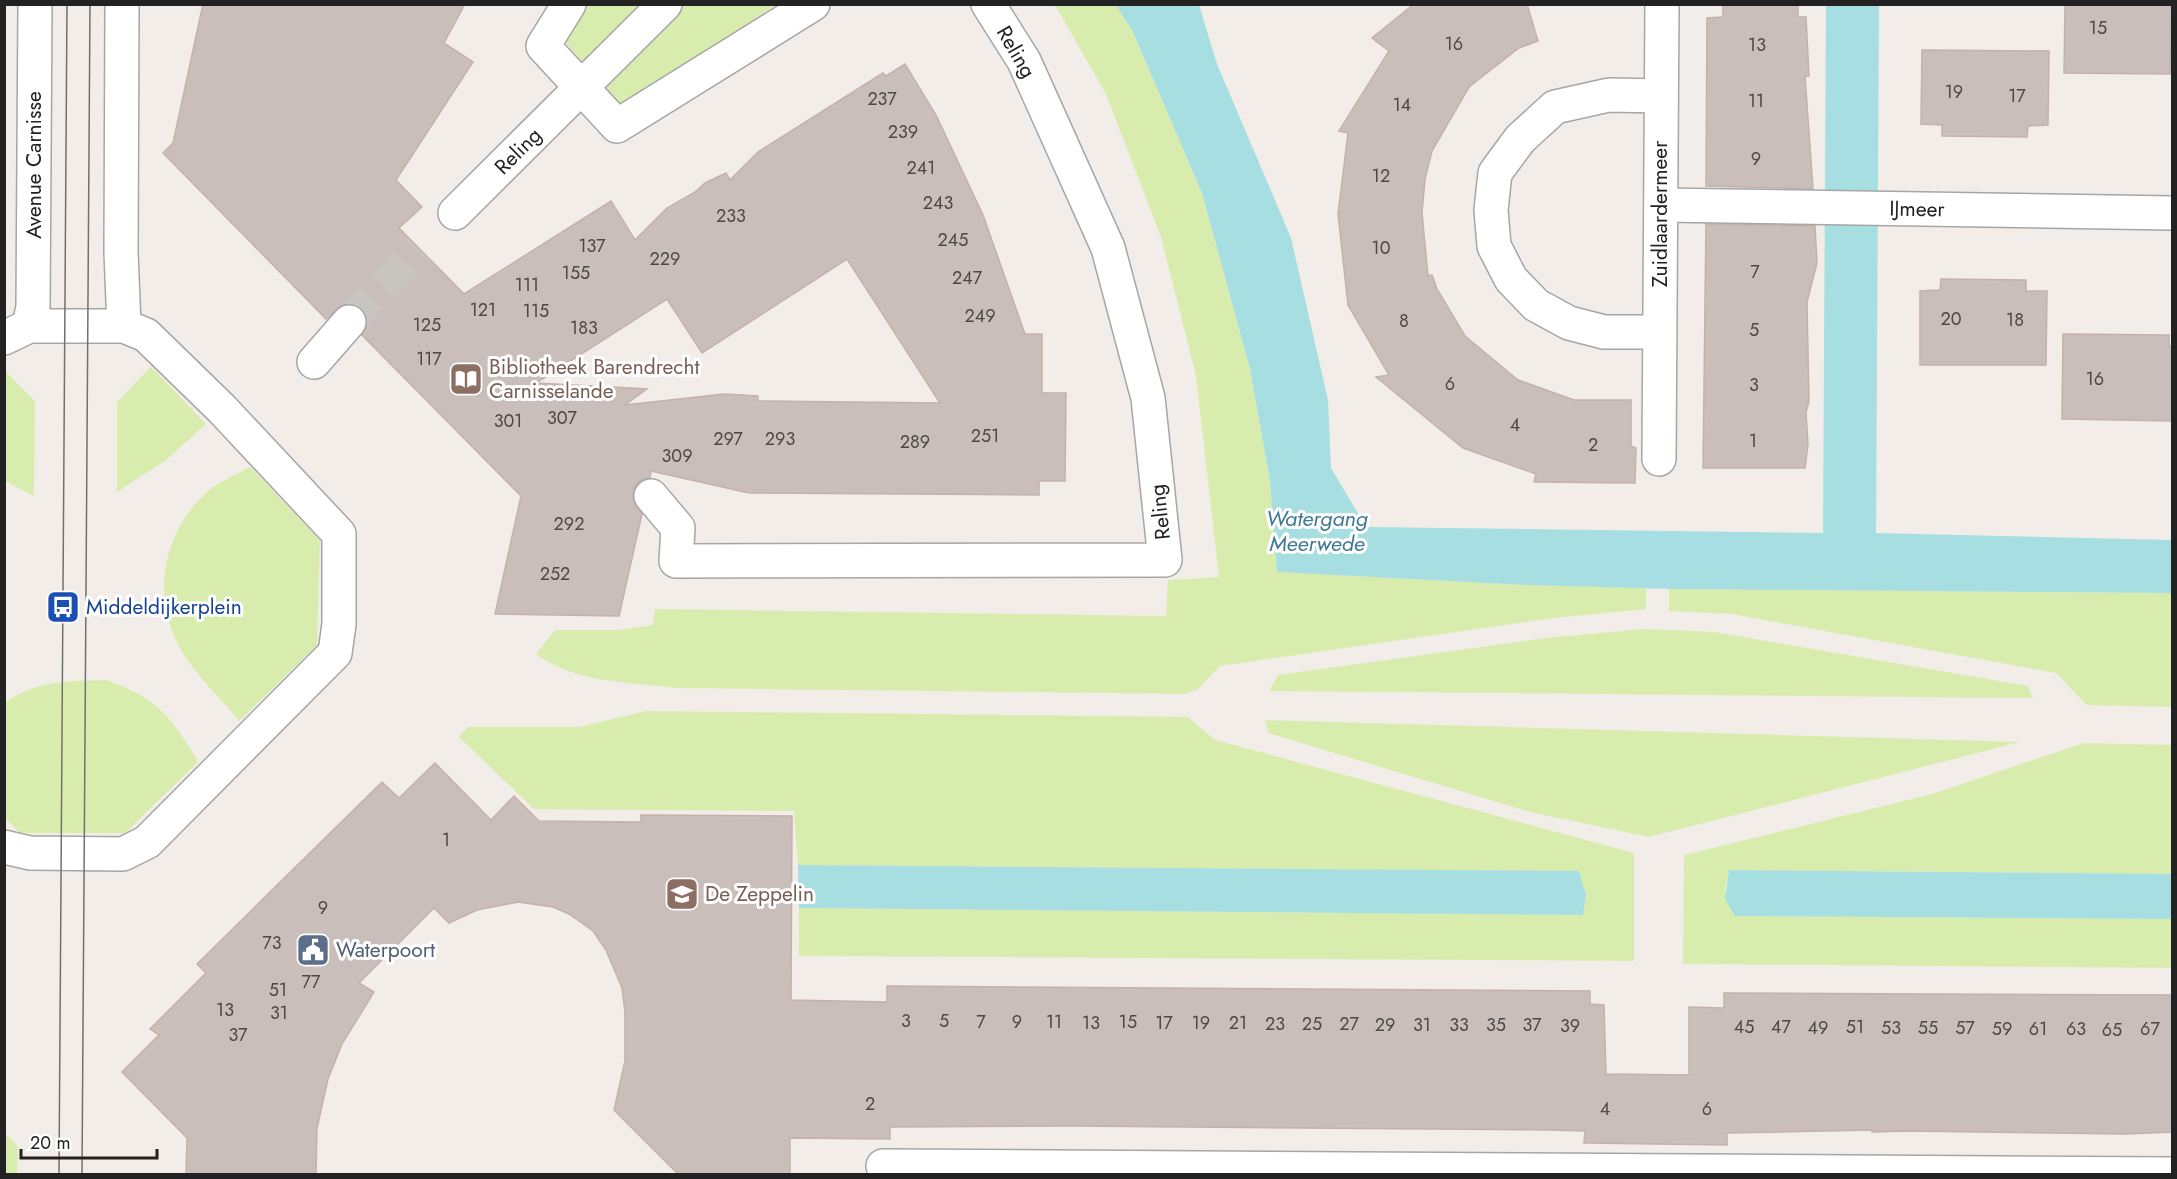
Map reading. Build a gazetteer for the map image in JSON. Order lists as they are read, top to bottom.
{
  "streets": {
    "street": [
      "Reling",
      "Avenue Carnisse",
      "IJmeer",
      "Zuidlaardermeer"
    ]
  },
  "crossings": [
    ["IJmeer", "Zuidlaardermeer"]
  ],
  "water": ["Watergang Meerwede"],
  "places": {
    "library": ["Bibliotheek Barendrecht Carnisselande"],
    "bus stop": ["Middeldijkerplein"],
    "school or university": ["De Zeppelin"],
    "public building": ["Waterpoort"]
  },
  "house_numbers": [
    "15",
    "16",
    "13",
    "19",
    "17",
    "237",
    "11",
    "14",
    "239",
    "9",
    "241",
    "12",
    "243",
    "233",
    "245",
    "137",
    "10",
    "229",
    "7",
    "155",
    "247",
    "111",
    "121",
    "115",
    "249",
    "20",
    "18",
    "8",
    "125",
    "183",
    "5",
    "117",
    "16",
    "6",
    "3",
    "307",
    "301",
    "4",
    "251",
    "297",
    "293",
    "1",
    "289",
    "2",
    "309",
    "292",
    "252",
    "1",
    "9",
    "73",
    "77",
    "51",
    "13",
    "31",
    "3",
    "5",
    "7",
    "9",
    "11",
    "15",
    "13",
    "17",
    "19",
    "21",
    "23",
    "25",
    "27",
    "29",
    "31",
    "33",
    "35",
    "37",
    "39",
    "45",
    "47",
    "51",
    "49",
    "53",
    "55",
    "57",
    "59",
    "61",
    "63",
    "67",
    "65",
    "37",
    "2",
    "4",
    "6"
  ],
  "scale_bar": "20 m"
}
